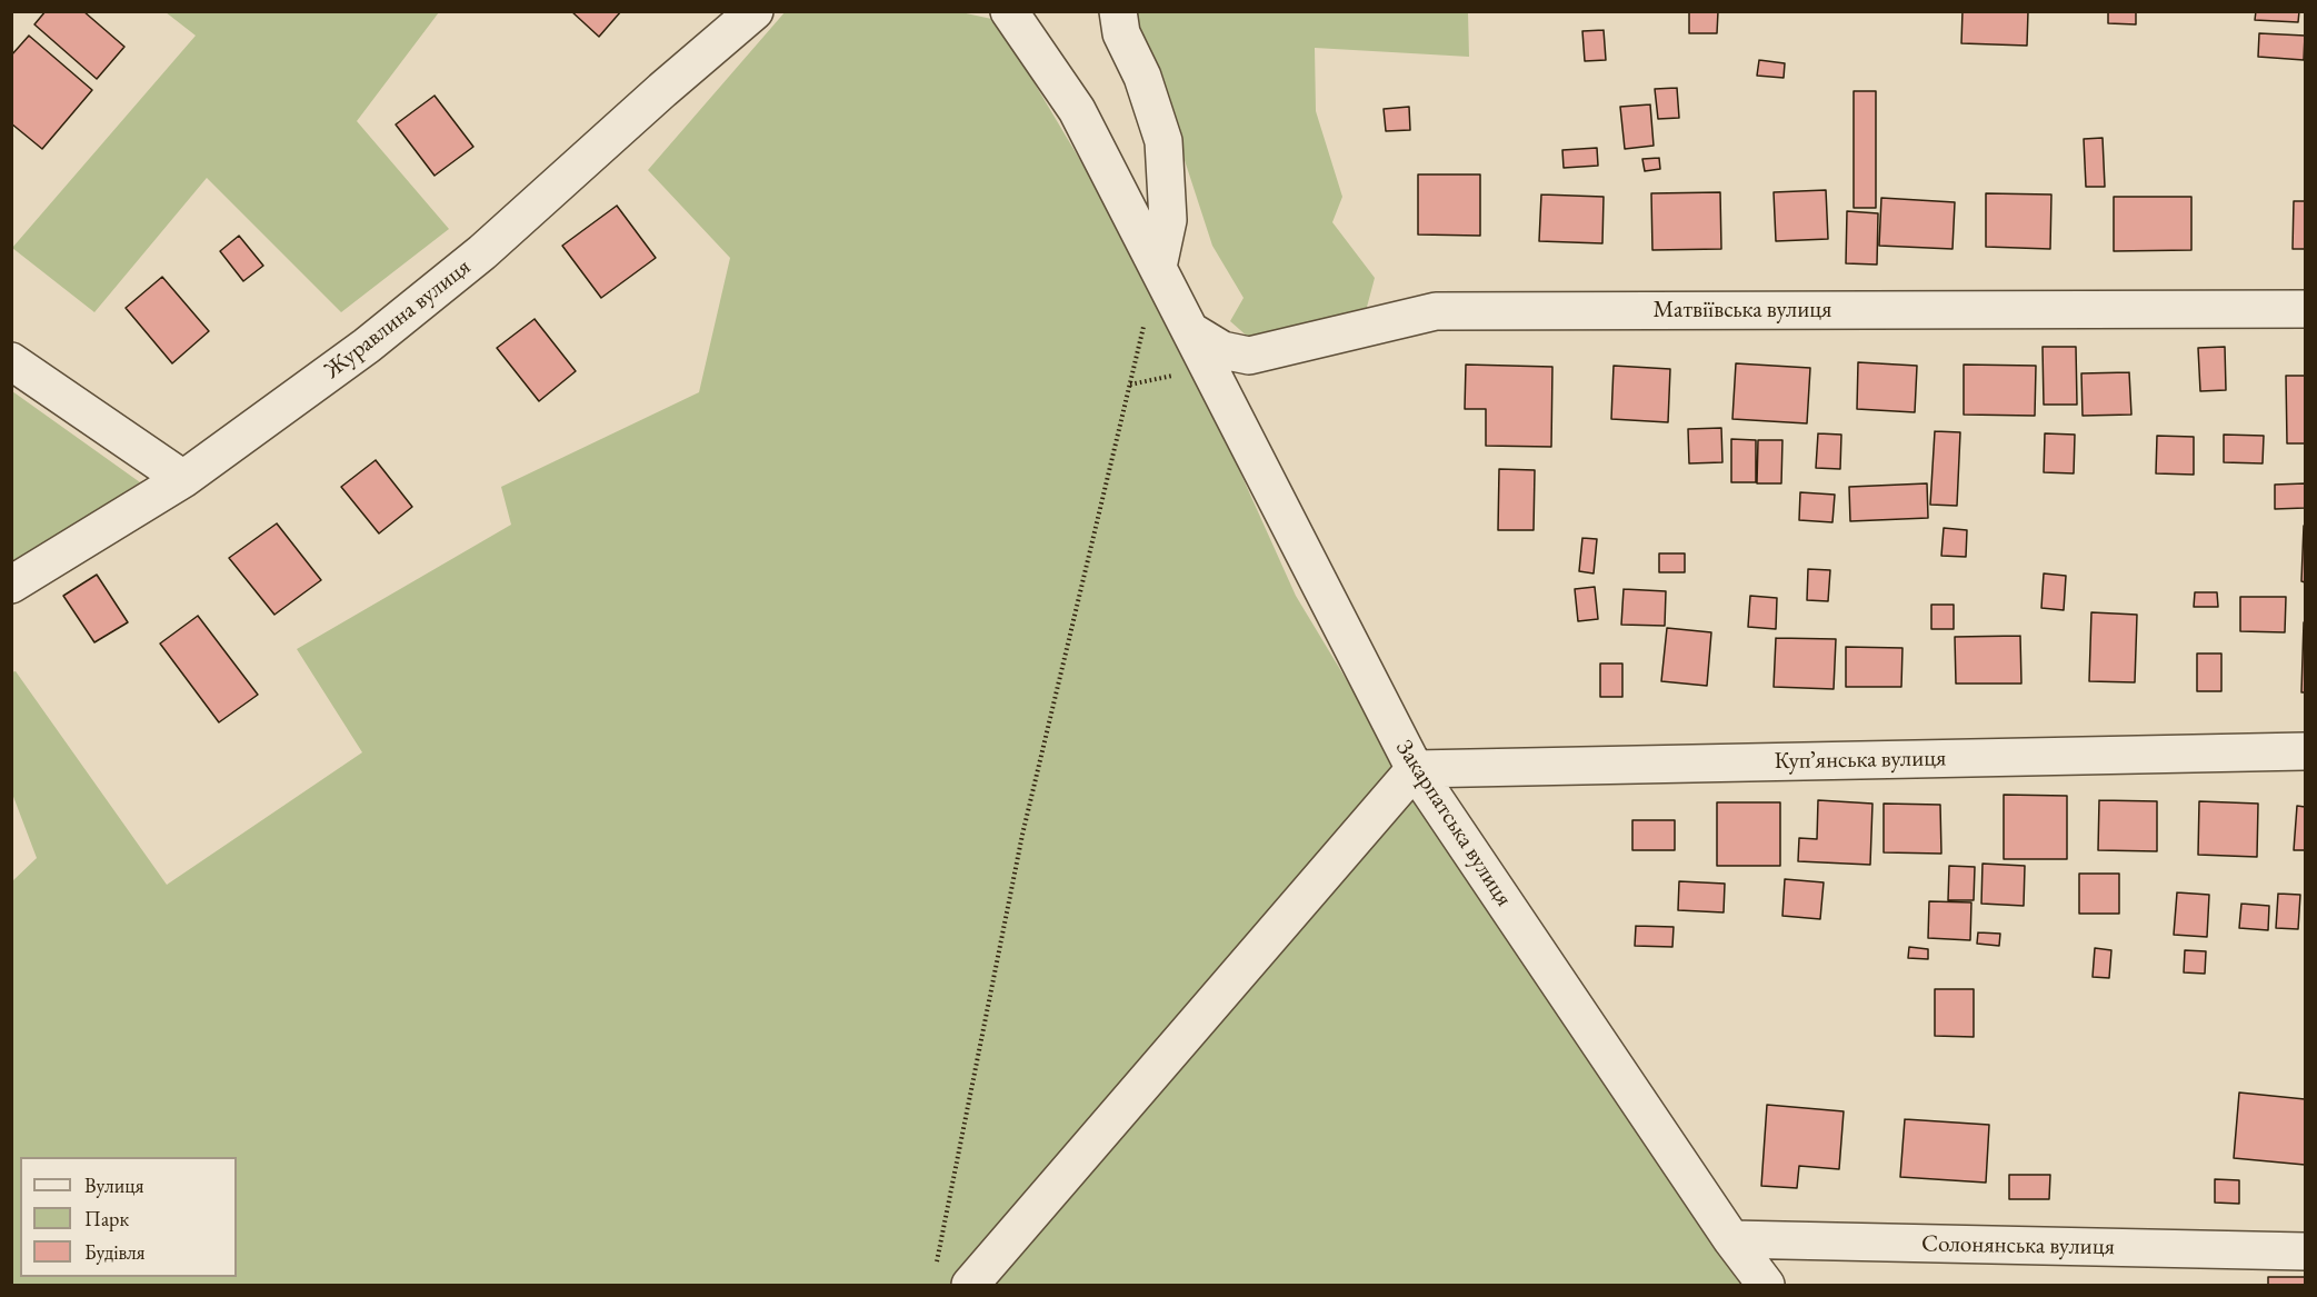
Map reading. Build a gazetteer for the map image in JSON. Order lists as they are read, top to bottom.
{
  "streets": {
    "street": [
      "Матвіївська вулиця",
      "Журавлина вулиця",
      "Купʼянська вулиця",
      "Закарпатська вулиця",
      "Солонянська вулиця"
    ]
  },
  "crossings": [
    ["Матвіївська вулиця", "Закарпатська вулиця"],
    ["Купʼянська вулиця", "Закарпатська вулиця"],
    ["Закарпатська вулиця", "Солонянська вулиця"]
  ],
  "legend": ["Вулиця", "Парк", "Будівля"]
}
